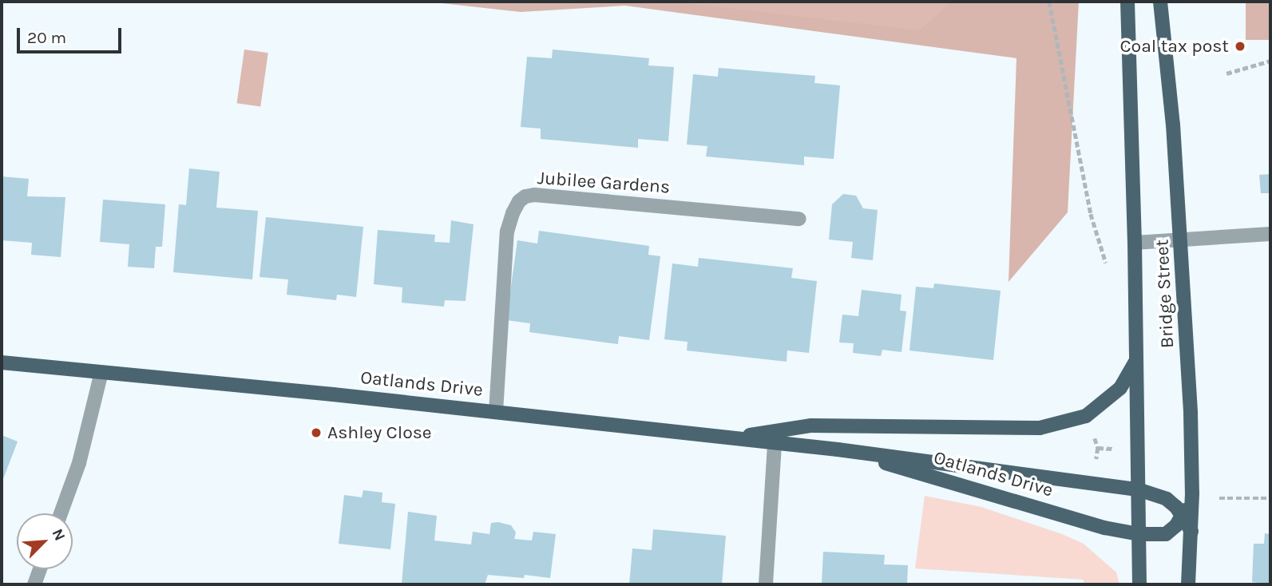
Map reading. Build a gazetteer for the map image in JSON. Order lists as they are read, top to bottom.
{
  "streets": {
    "main road": ["Bridge Street", "Oatlands Drive"],
    "street": ["Jubilee Gardens"]
  },
  "crossings": [
    ["Jubilee Gardens", "Oatlands Drive"],
    ["Bridge Street", "Oatlands Drive"]
  ],
  "places": ["Coal tax post", "Ashley Close"],
  "scale_bar": "20 m",
  "north": "top right"
}
